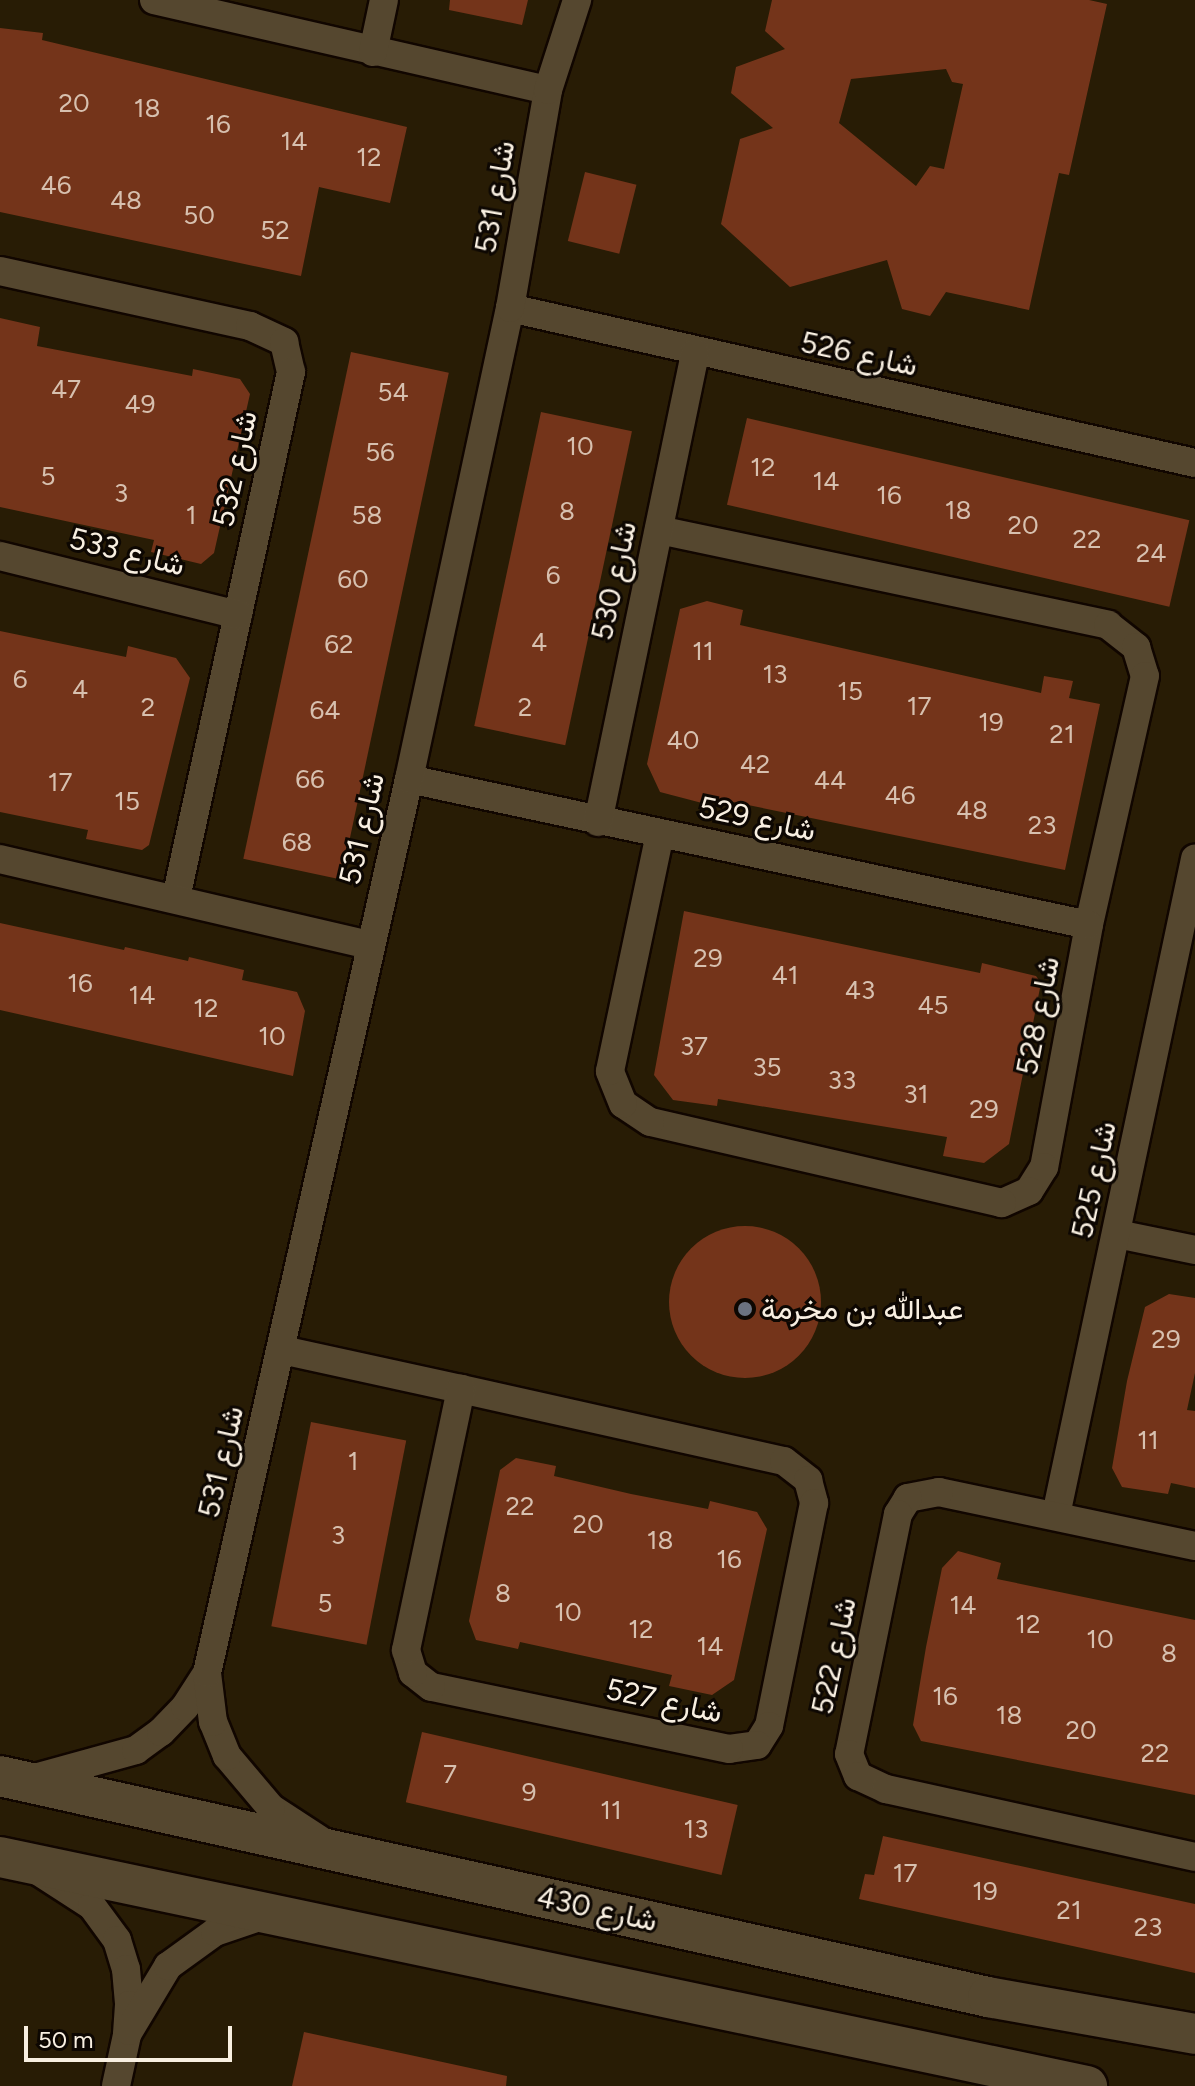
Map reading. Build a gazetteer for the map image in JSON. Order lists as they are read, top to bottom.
{
  "streets": {
    "street": [
      "شارع 531",
      "شارع 526",
      "شارع 532",
      "شارع 533",
      "شارع 530",
      "شارع 529",
      "شارع 528",
      "شارع 525",
      "شارع 522",
      "شارع 527",
      "شارع 430"
    ]
  },
  "crossings": [
    ["شارع 531", "شارع 526"],
    ["شارع 531", "شارع 529"],
    ["شارع 531", "شارع 527"],
    ["شارع 531", "شارع 430"],
    ["شارع 526", "شارع 530"],
    ["شارع 532", "شارع 533"],
    ["شارع 530", "شارع 529"],
    ["شارع 530", "شارع 528"],
    ["شارع 529", "شارع 528"],
    ["شارع 525", "شارع 522"]
  ],
  "places": ["عبدالله بن مخرمة"],
  "house_numbers": [
    "20",
    "18",
    "16",
    "14",
    "12",
    "46",
    "48",
    "50",
    "52",
    "47",
    "54",
    "49",
    "10",
    "56",
    "12",
    "5",
    "14",
    "3",
    "16",
    "18",
    "8",
    "1",
    "58",
    "20",
    "22",
    "24",
    "6",
    "60",
    "4",
    "62",
    "11",
    "13",
    "6",
    "4",
    "15",
    "17",
    "2",
    "2",
    "64",
    "19",
    "21",
    "40",
    "42",
    "66",
    "44",
    "17",
    "46",
    "15",
    "48",
    "23",
    "68",
    "29",
    "41",
    "16",
    "43",
    "14",
    "45",
    "12",
    "10",
    "37",
    "35",
    "33",
    "31",
    "29",
    "29",
    "11",
    "1",
    "22",
    "20",
    "3",
    "18",
    "16",
    "8",
    "5",
    "14",
    "10",
    "12",
    "12",
    "10",
    "14",
    "8",
    "16",
    "18",
    "20",
    "22",
    "7",
    "9",
    "11",
    "13",
    "17",
    "19",
    "21",
    "23"
  ],
  "scale_bar": "50 m"
}
